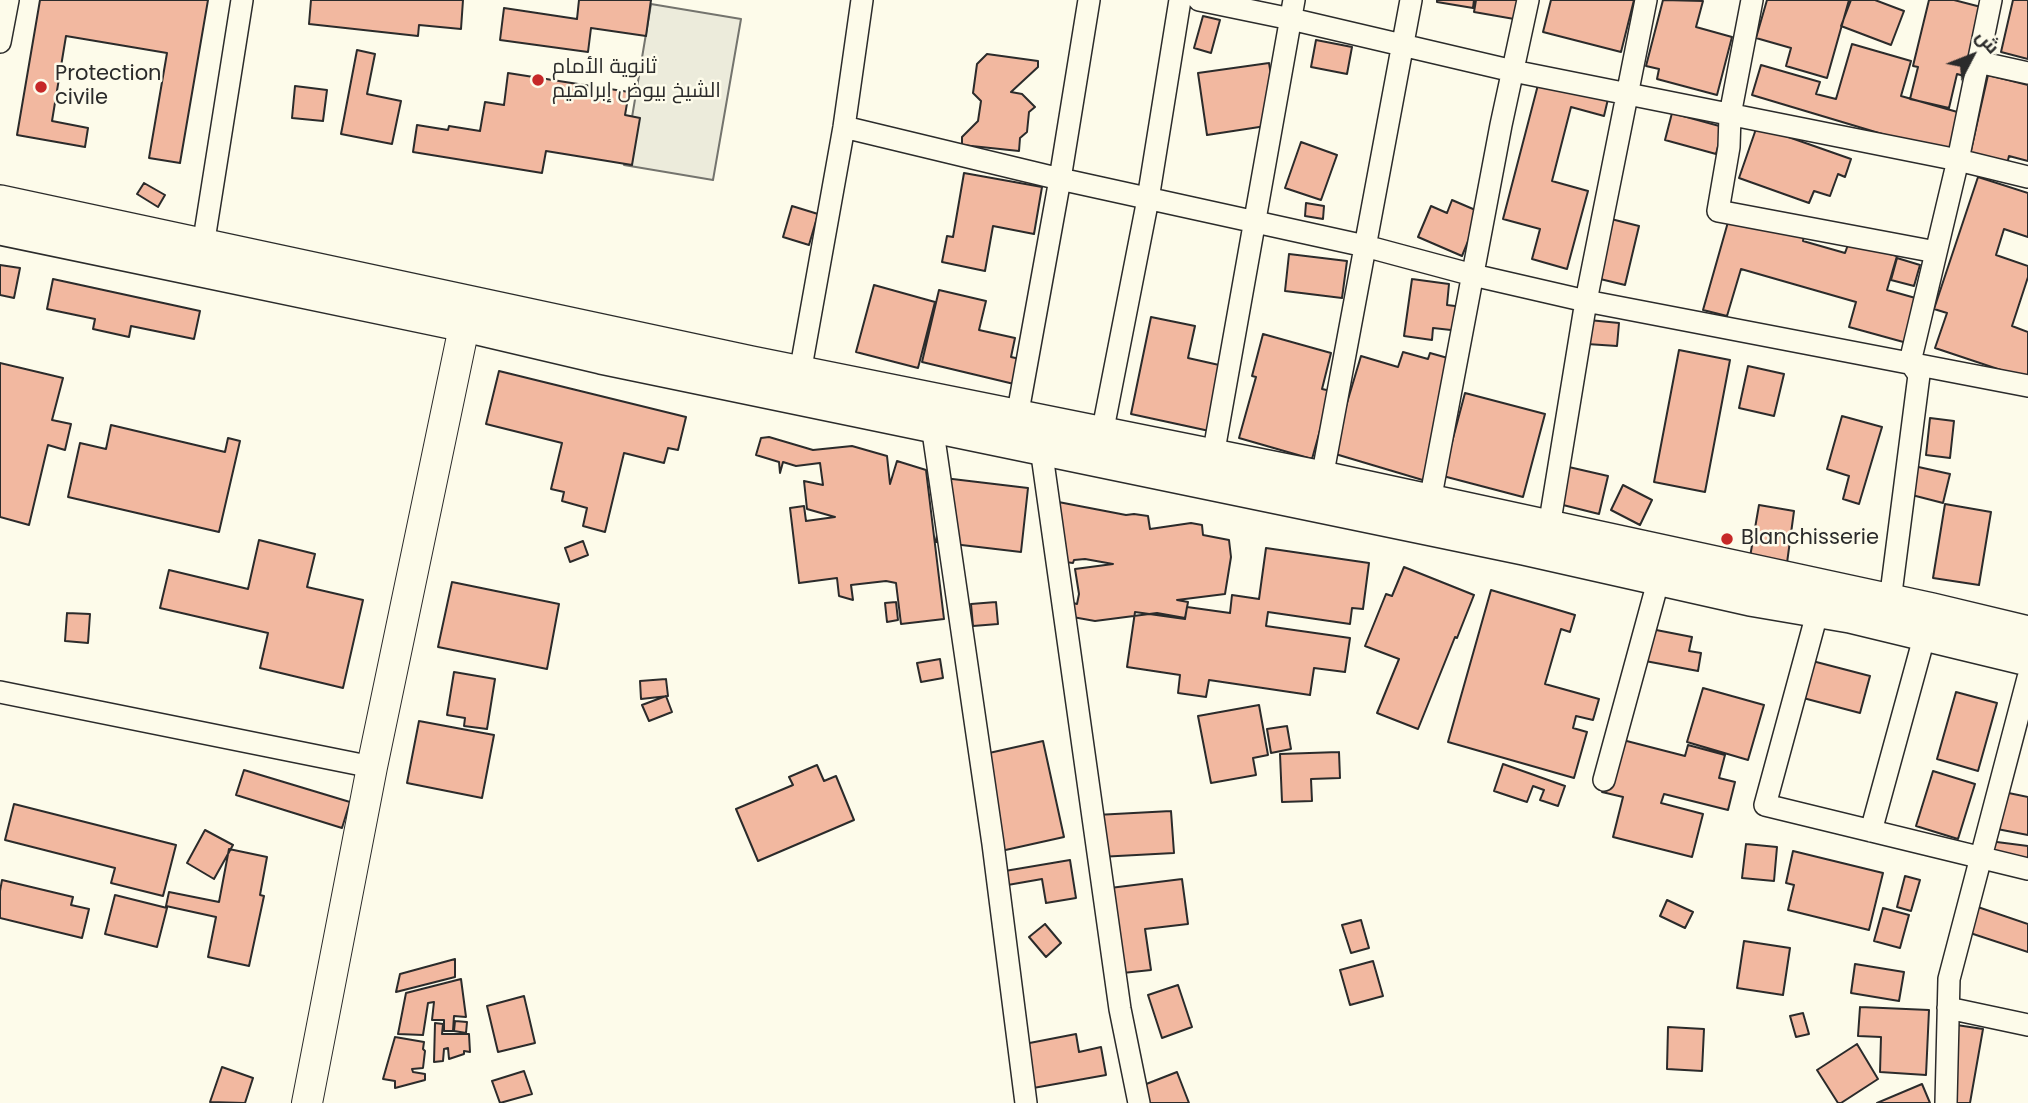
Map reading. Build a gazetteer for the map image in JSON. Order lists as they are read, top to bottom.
{
  "places": ["ثانوية الأمام الشيخ بيوض إبراهيم", "Protection civile", "Blanchisserie"],
  "north": "top right"
}
